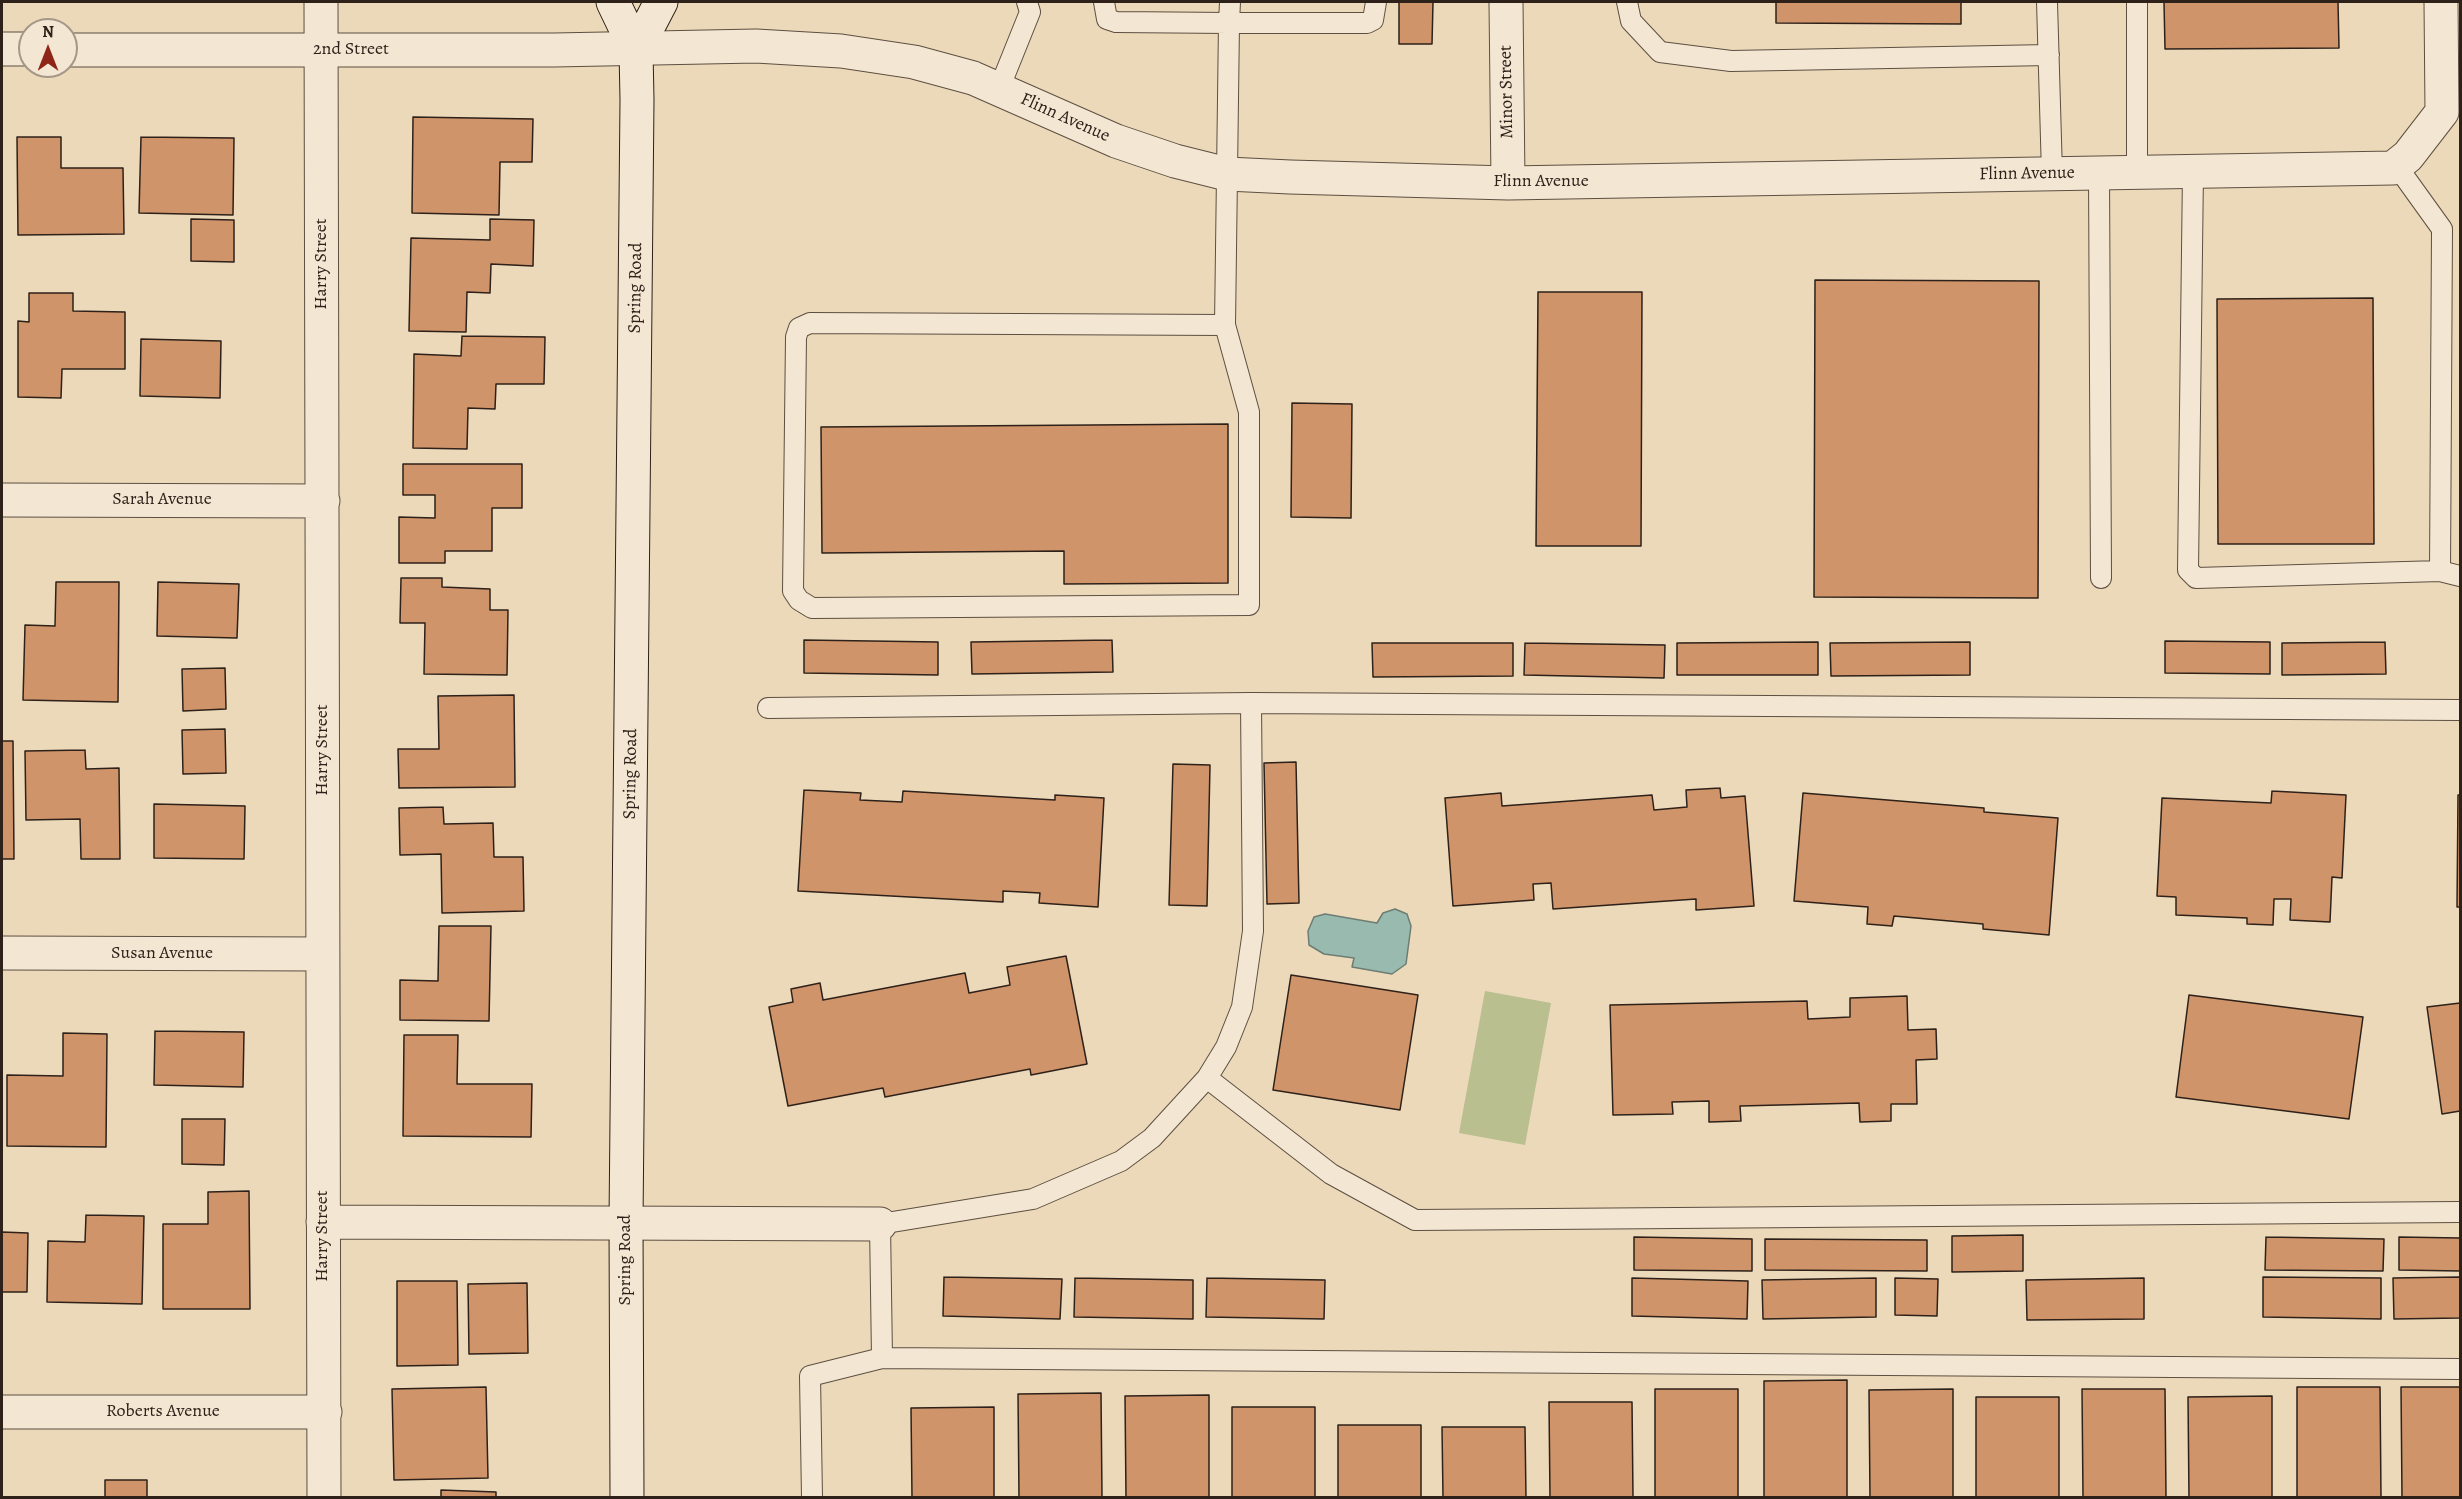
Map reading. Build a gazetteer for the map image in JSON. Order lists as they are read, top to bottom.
{
  "streets": {
    "street": [
      "2nd Street",
      "Minor Street",
      "Flinn Avenue",
      "Harry Street",
      "Spring Road",
      "Sarah Avenue",
      "Susan Avenue",
      "Roberts Avenue"
    ]
  },
  "crossings": [
    ["2nd Street", "Flinn Avenue"],
    ["2nd Street", "Harry Street"],
    ["2nd Street", "Spring Road"],
    ["Minor Street", "Flinn Avenue"],
    ["Flinn Avenue", "Spring Road"],
    ["Harry Street", "Sarah Avenue"],
    ["Harry Street", "Susan Avenue"],
    ["Harry Street", "Roberts Avenue"]
  ],
  "north": "top"
}
